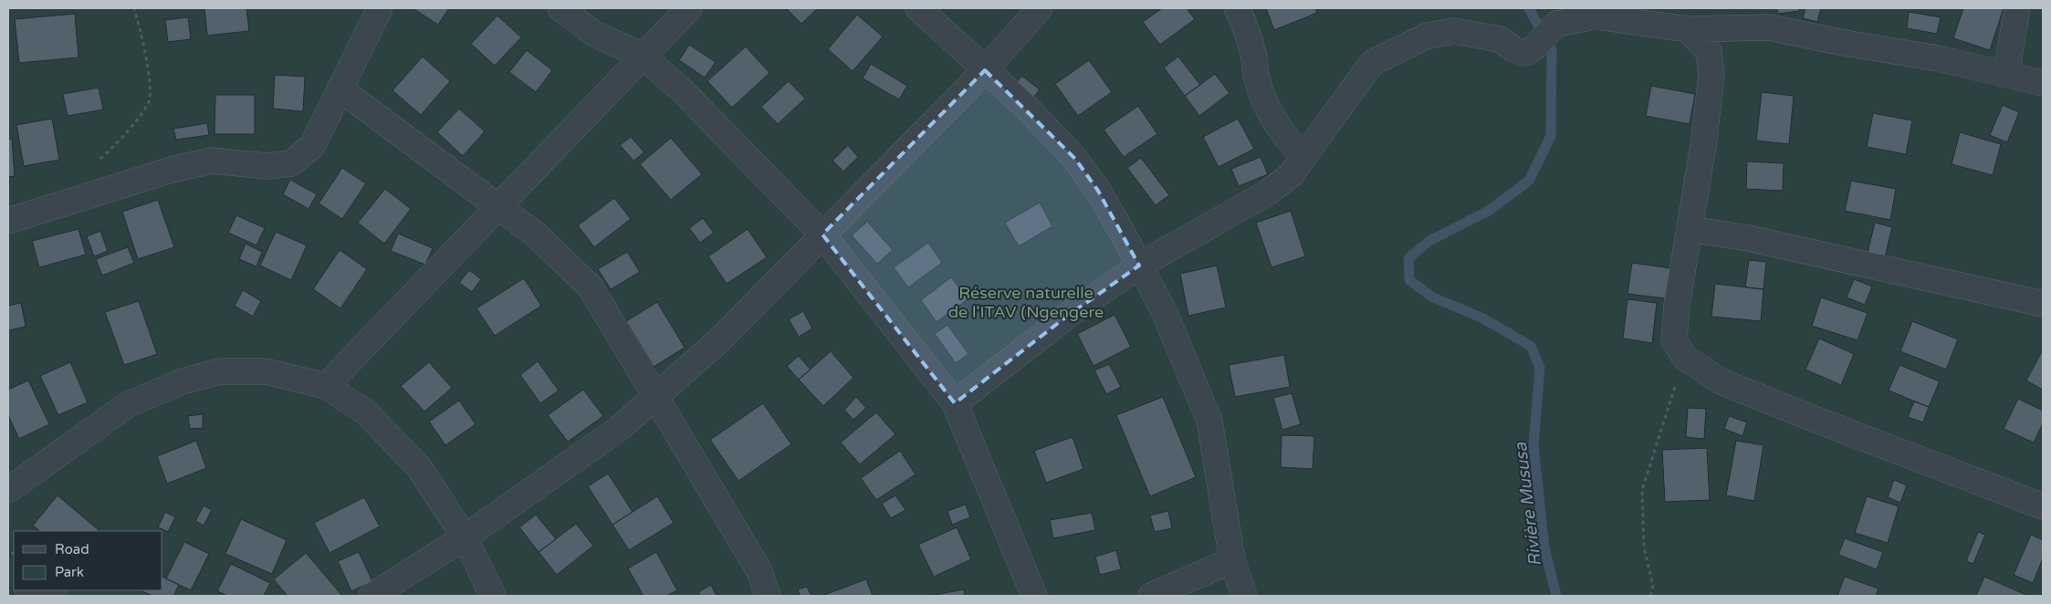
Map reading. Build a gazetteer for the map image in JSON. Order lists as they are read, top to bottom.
{
  "water": ["Rivière Mususa"],
  "parks": ["Réserve naturelle de l'ITAV (Ngengere"],
  "legend": ["Road", "Park"]
}
